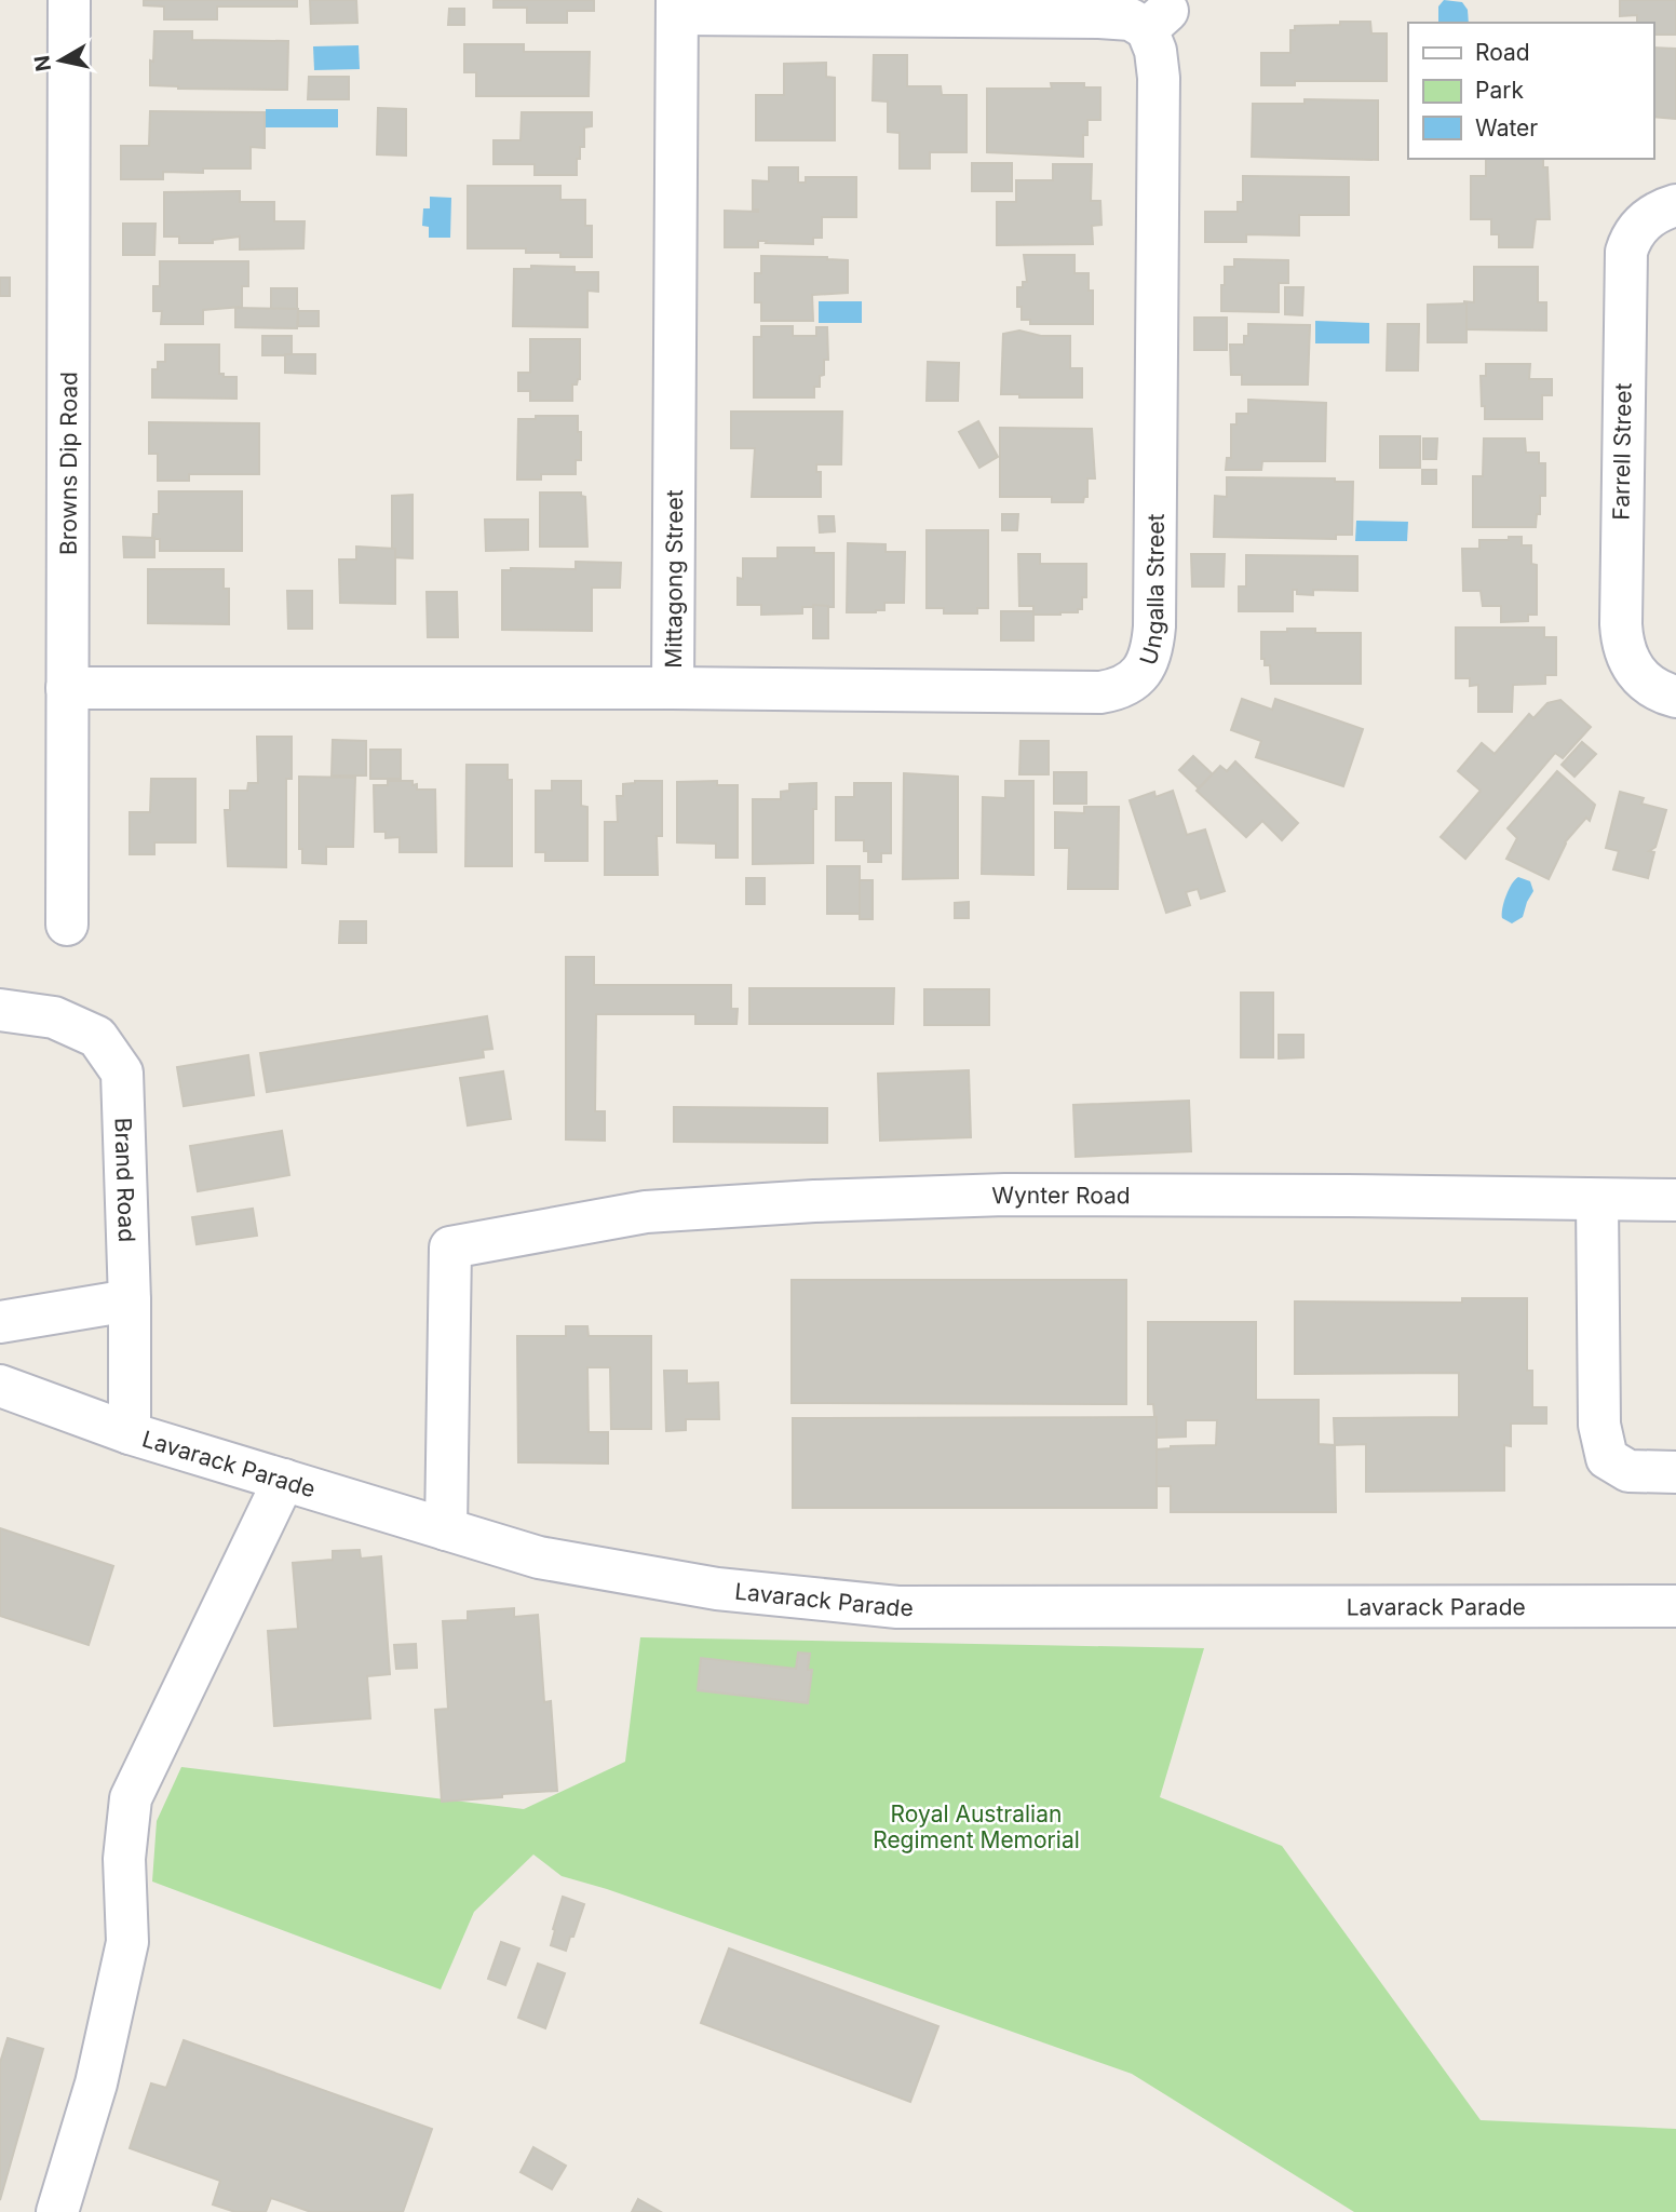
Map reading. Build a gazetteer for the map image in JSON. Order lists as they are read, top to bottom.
{
  "streets": {
    "street": [
      "Farrell Street",
      "Browns Dip Road",
      "Mittagong Street",
      "Ungalla Street",
      "Brand Road",
      "Wynter Road",
      "Lavarack Parade"
    ]
  },
  "crossings": [
    ["Browns Dip Road", "Mittagong Street"],
    ["Mittagong Street", "Ungalla Street"],
    ["Brand Road", "Lavarack Parade"],
    ["Wynter Road", "Lavarack Parade"]
  ],
  "parks": ["Royal Australian Regiment Memorial"],
  "legend": ["Road", "Park", "Water"],
  "north": "left"
}
